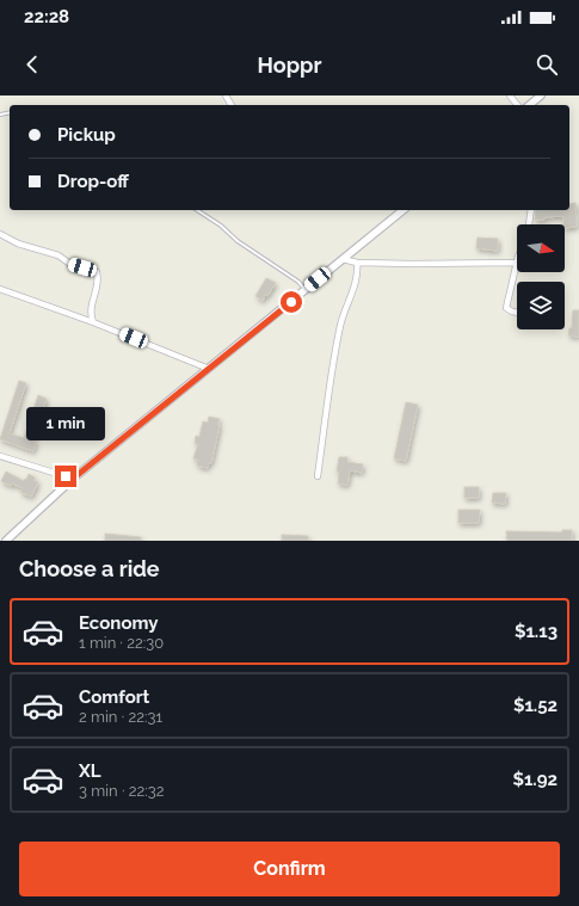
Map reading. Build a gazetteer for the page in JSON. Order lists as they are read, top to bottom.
{
  "north": "right",
  "page": {
    "status": "22:28",
    "header": "Hoppr",
    "banner": ["Pickup", "Drop-off"],
    "bubble": "1 min",
    "heading": "Choose a ride",
    "list": [
      {
        "name": "Economy",
        "note": "1 min · 22:30",
        "value": "$1.13"
      },
      {
        "name": "Comfort",
        "note": "2 min · 22:31",
        "value": "$1.52"
      },
      {
        "name": "XL",
        "note": "3 min · 22:32",
        "value": "$1.92"
      }
    ],
    "buttons": "Confirm"
  }
}
